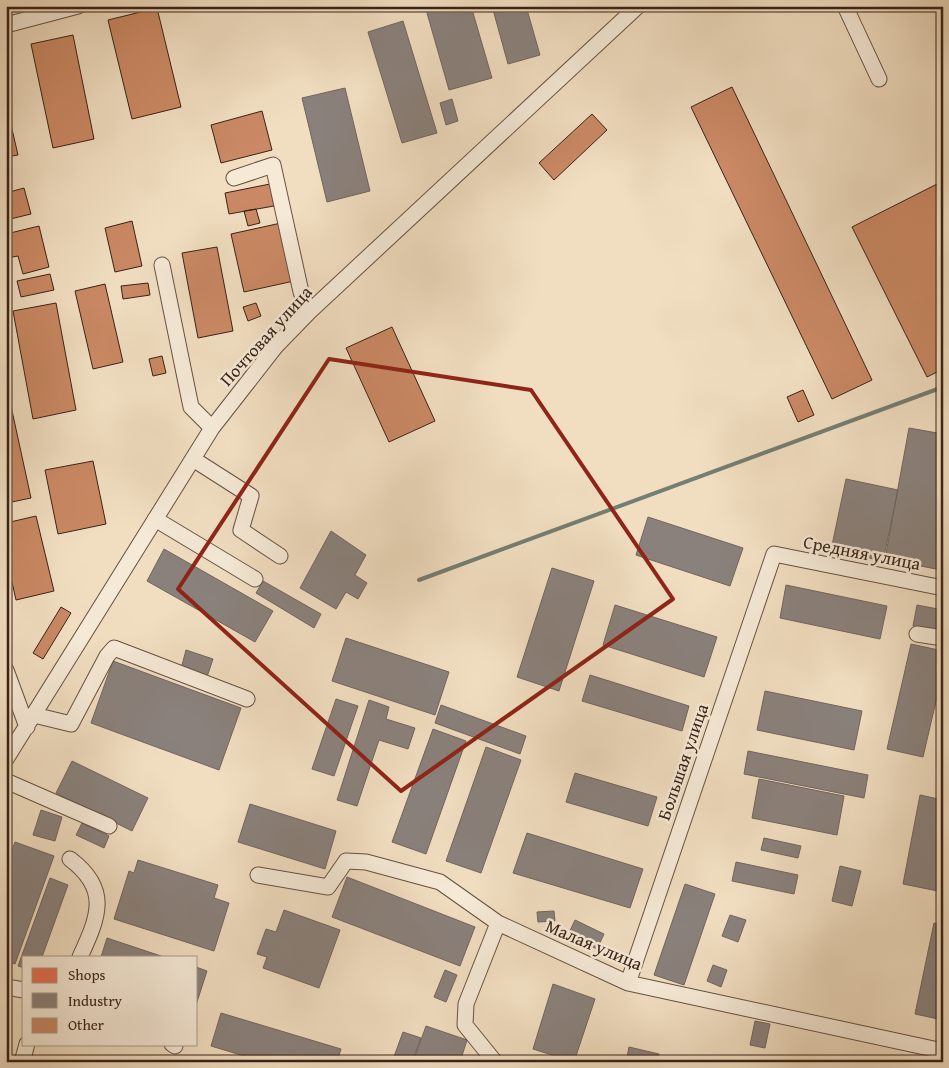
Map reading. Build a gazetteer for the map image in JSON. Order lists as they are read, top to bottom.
{
  "streets": {
    "street": [
      "Почтовая улица",
      "Средняя улица",
      "Большая улица",
      "Малая улица"
    ]
  },
  "crossings": [
    ["Средняя улица", "Большая улица"],
    ["Большая улица", "Малая улица"]
  ],
  "legend": ["Shops", "Industry", "Other"]
}
